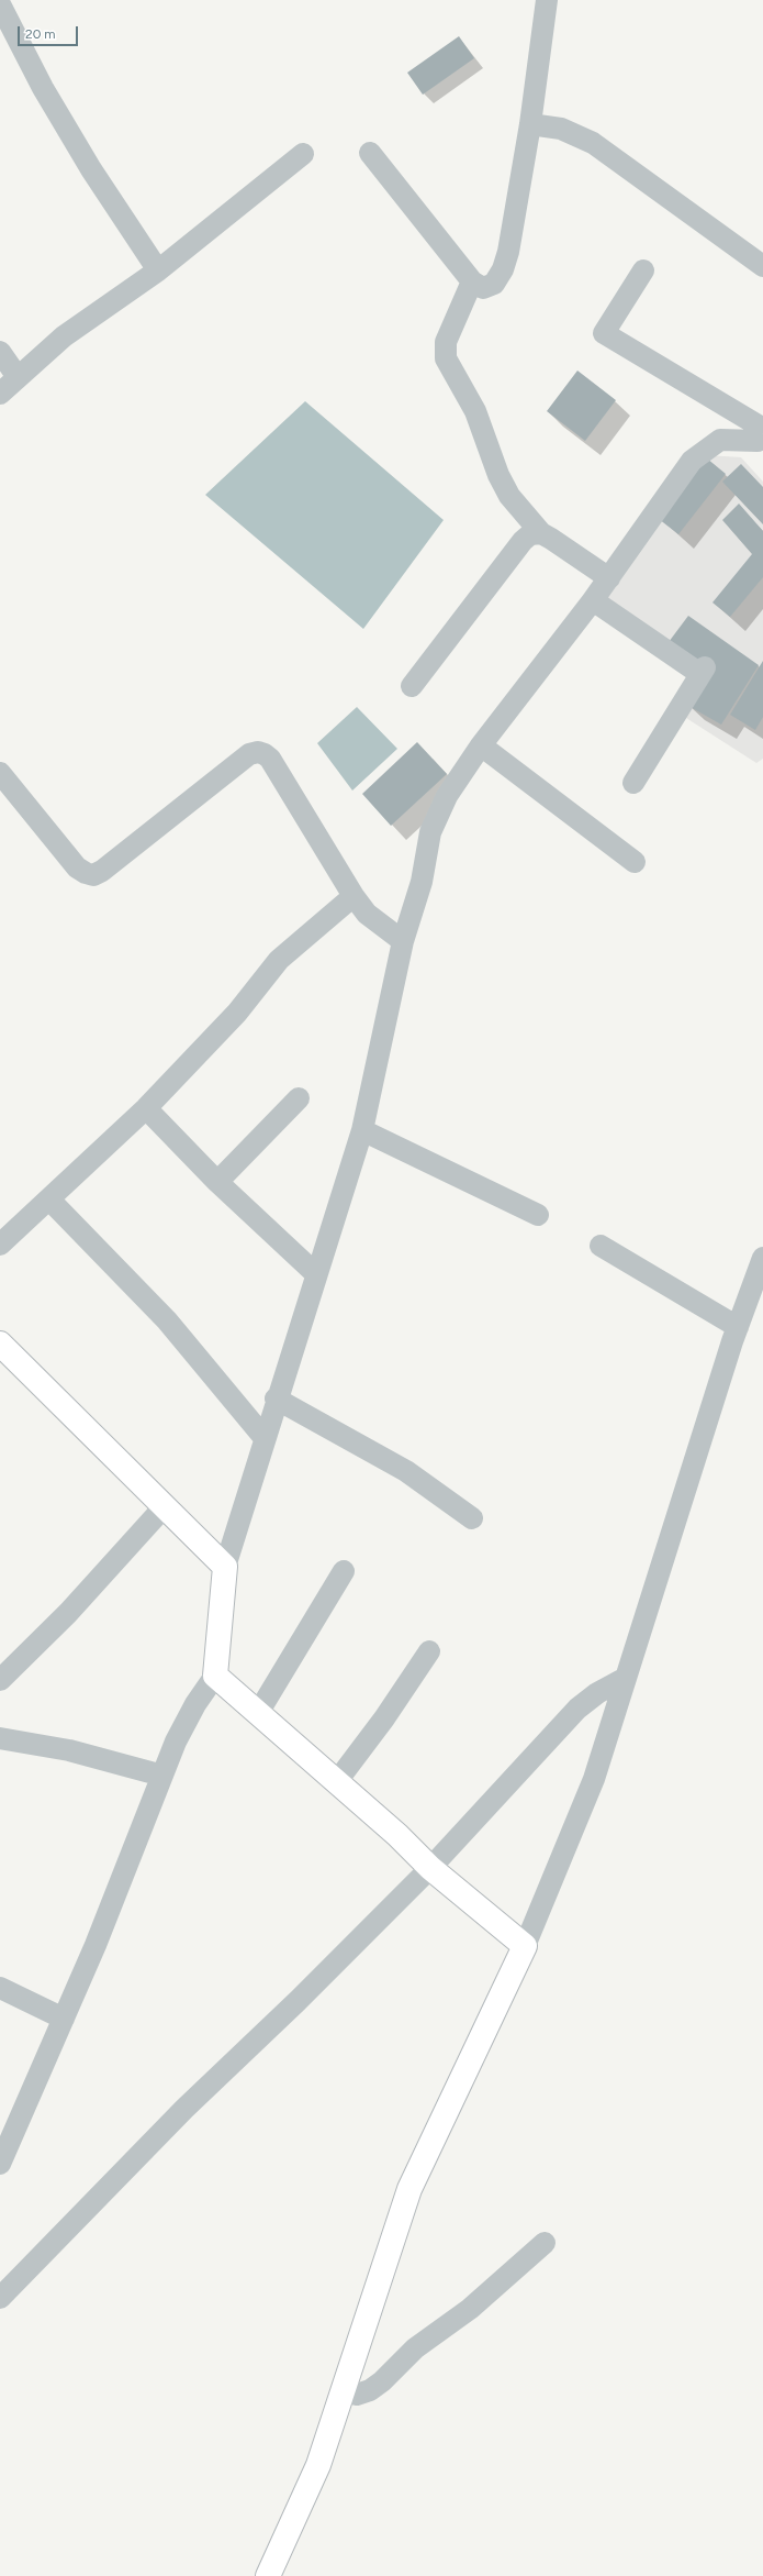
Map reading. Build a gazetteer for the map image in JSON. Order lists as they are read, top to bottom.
{
  "scale_bar": "20 m"
}
